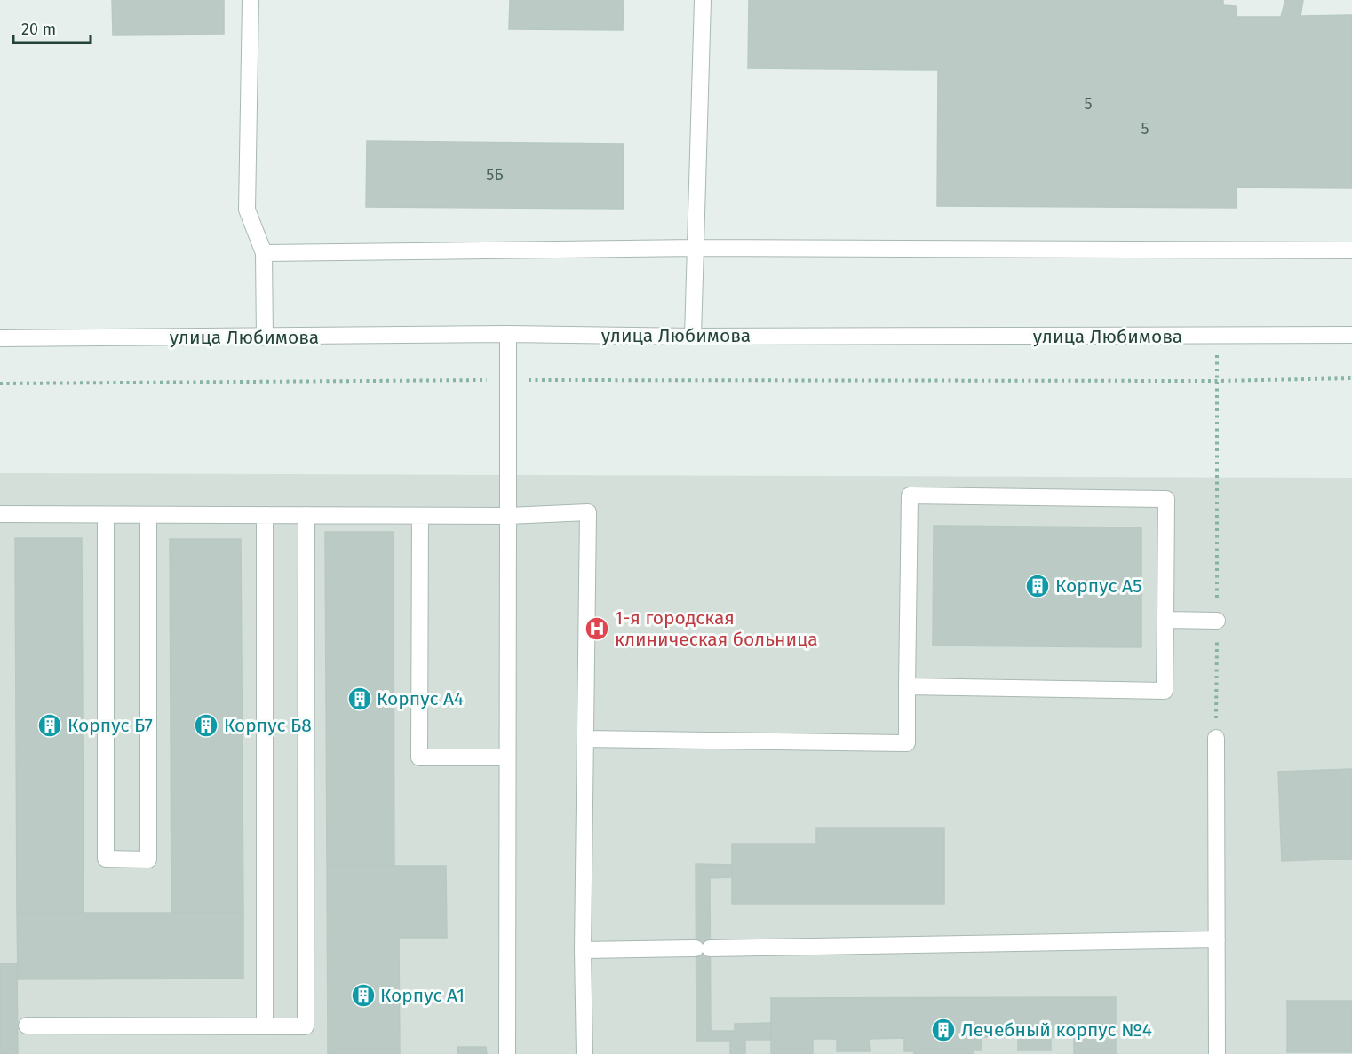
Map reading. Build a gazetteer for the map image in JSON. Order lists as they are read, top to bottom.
{
  "streets": {
    "street": ["улица Любимова"]
  },
  "places": {
    "building": [
      "Корпус А5",
      "Корпус А4",
      "Корпус Б7",
      "Корпус Б8",
      "Корпус А1",
      "Лечебный корпус №4"
    ],
    "hospital": ["1-я городская клиническая больница"]
  },
  "house_numbers": ["5", "5", "5Б"],
  "scale_bar": "20 m"
}
